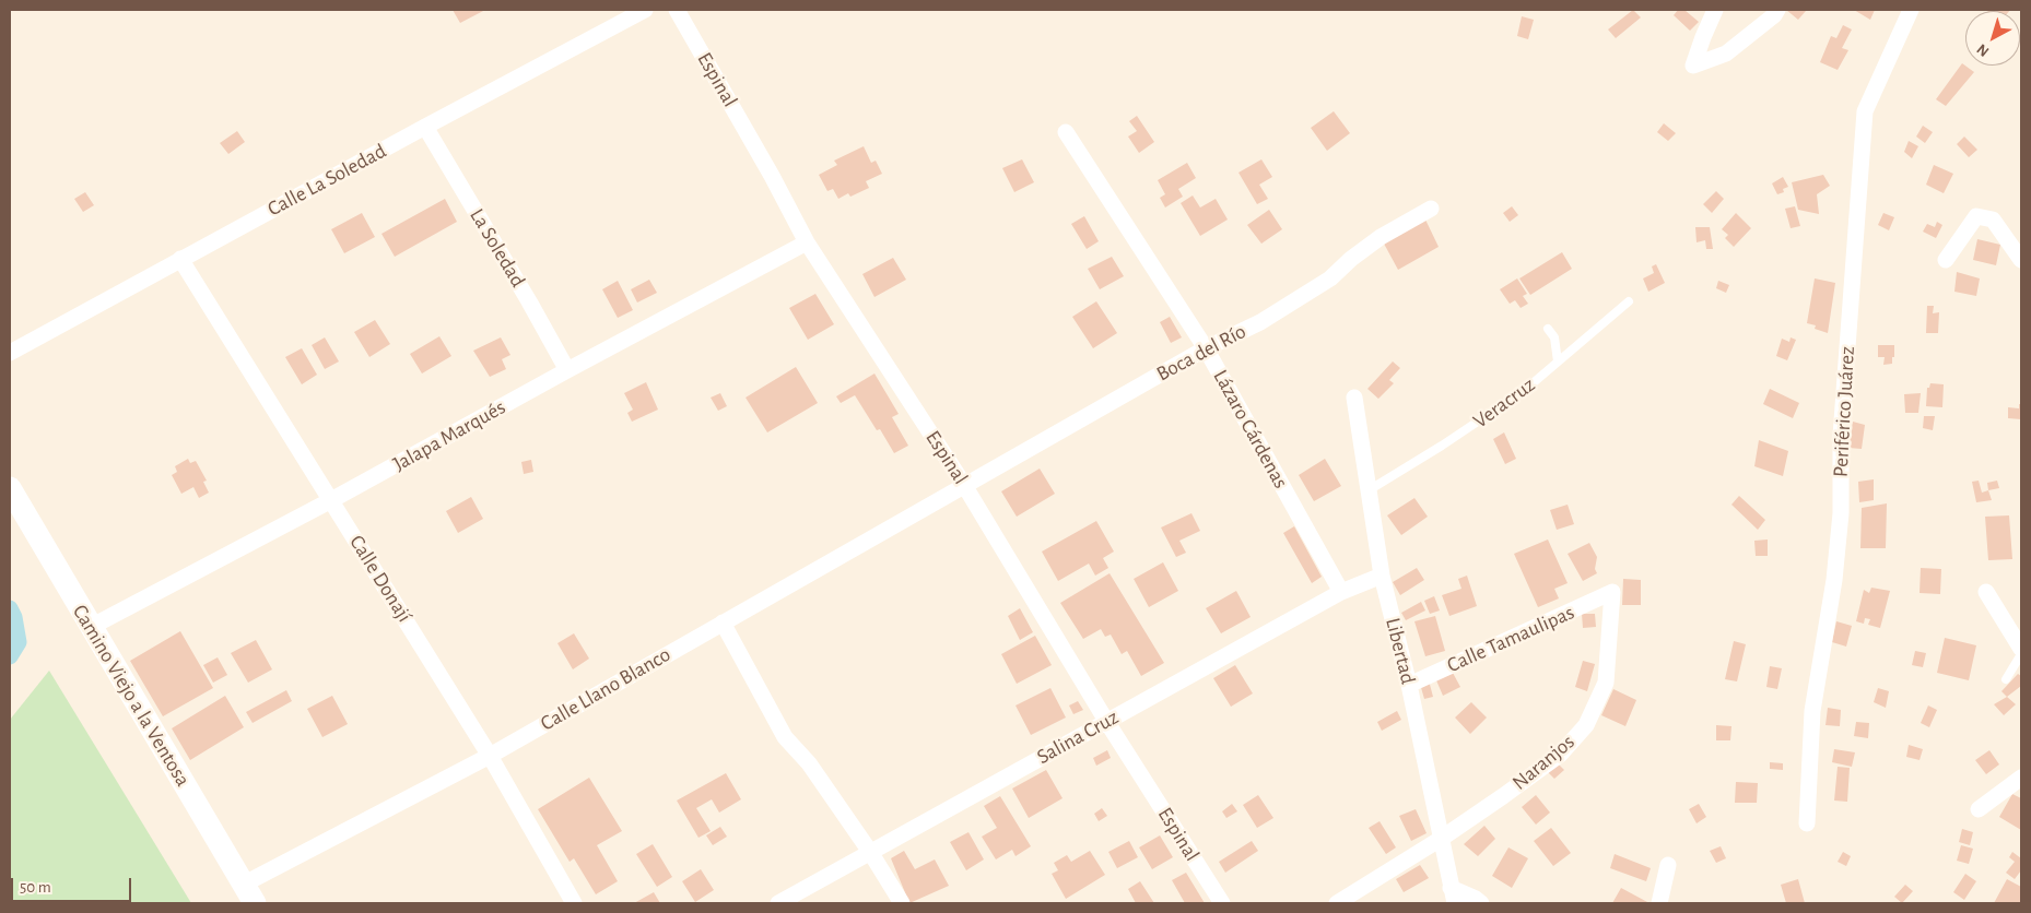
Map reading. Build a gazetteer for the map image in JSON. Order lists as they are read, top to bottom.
{
  "streets": {
    "main road": ["Camino Viejo a la Ventosa"],
    "street": [
      "Espinal",
      "Calle La Soledad",
      "La Soledad",
      "Boca del Río",
      "Periférico Juárez",
      "Lázaro Cárdenas",
      "Jalapa Marqués",
      "Calle Donají",
      "Calle Tamaulipas",
      "Libertad",
      "Calle Llano Blanco",
      "Salina Cruz",
      "Naranjos"
    ],
    "lane": ["Veracruz"]
  },
  "crossings": [
    ["Espinal", "Boca del Río"],
    ["Espinal", "Jalapa Marqués"],
    ["Espinal", "Calle Llano Blanco"],
    ["Espinal", "Salina Cruz"],
    ["Calle La Soledad", "La Soledad"],
    ["Calle La Soledad", "Calle Donají"],
    ["La Soledad", "Jalapa Marqués"],
    ["Boca del Río", "Lázaro Cárdenas"],
    ["Boca del Río", "Calle Llano Blanco"],
    ["Veracruz", "Libertad"],
    ["Lázaro Cárdenas", "Salina Cruz"],
    ["Jalapa Marqués", "Calle Donají"],
    ["Jalapa Marqués", "Camino Viejo a la Ventosa"],
    ["Calle Donají", "Calle Llano Blanco"],
    ["Calle Tamaulipas", "Libertad"],
    ["Calle Tamaulipas", "Naranjos"],
    ["Libertad", "Salina Cruz"],
    ["Libertad", "Naranjos"],
    ["Calle Llano Blanco", "Camino Viejo a la Ventosa"]
  ],
  "scale_bar": "50 m",
  "north": "bottom left"
}
